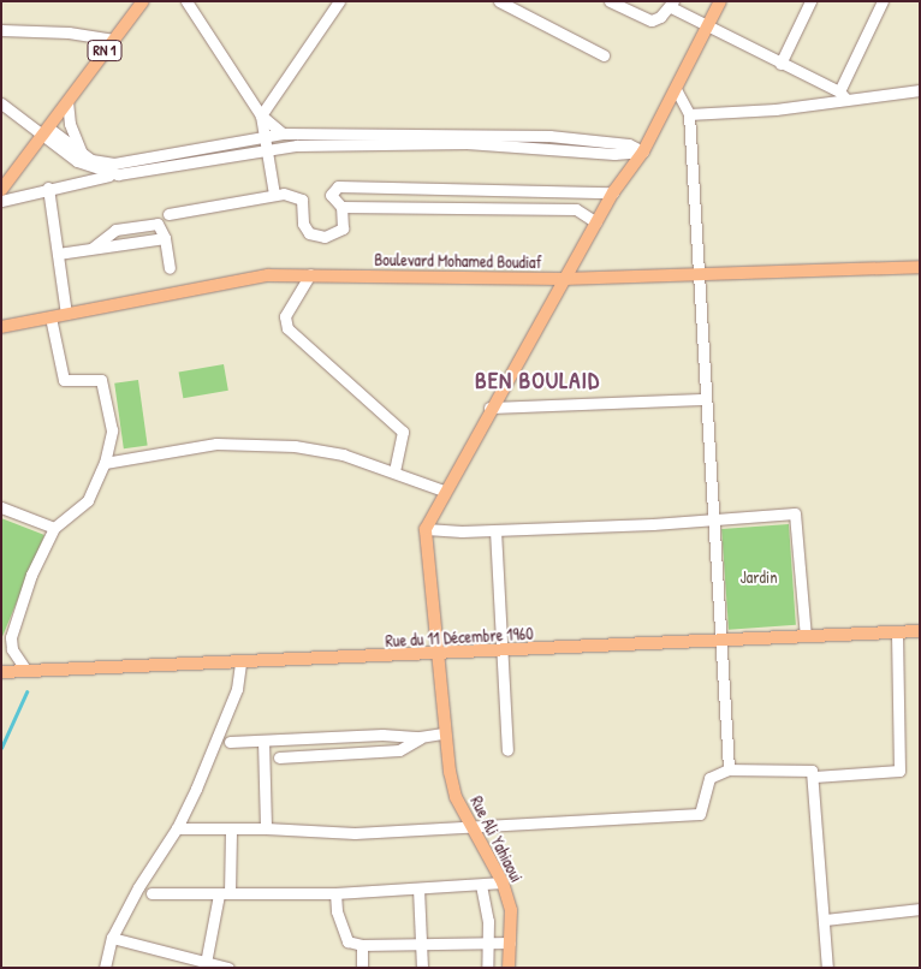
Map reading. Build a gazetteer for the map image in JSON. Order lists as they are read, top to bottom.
{
  "streets": {
    "main road": [
      "RN 1",
      "Boulevard Mohamed Boudiaf",
      "Rue du 11 Décembre 1960",
      "Rue Ali Yahiaoui"
    ]
  },
  "crossings": [
    ["Rue du 11 Décembre 1960", "Rue Ali Yahiaoui"]
  ],
  "districts": ["BEN BOULAID"],
  "parks": ["Jardin"]
}
